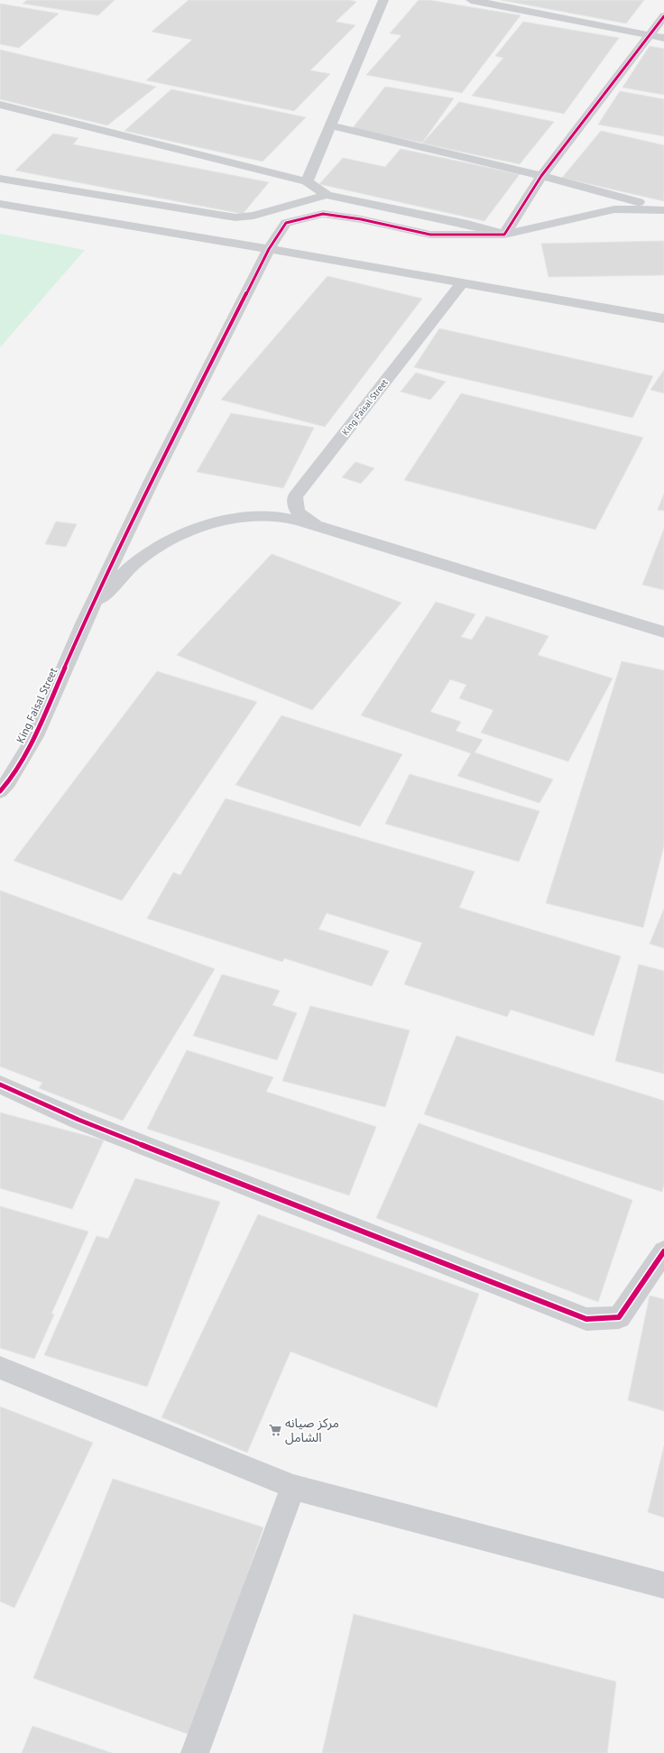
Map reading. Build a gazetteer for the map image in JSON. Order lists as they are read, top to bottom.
{
  "streets": {
    "street": ["King Faisal Street"]
  },
  "places": {
    "supermarket": ["مركز صيانه الشامل"]
  }
}
